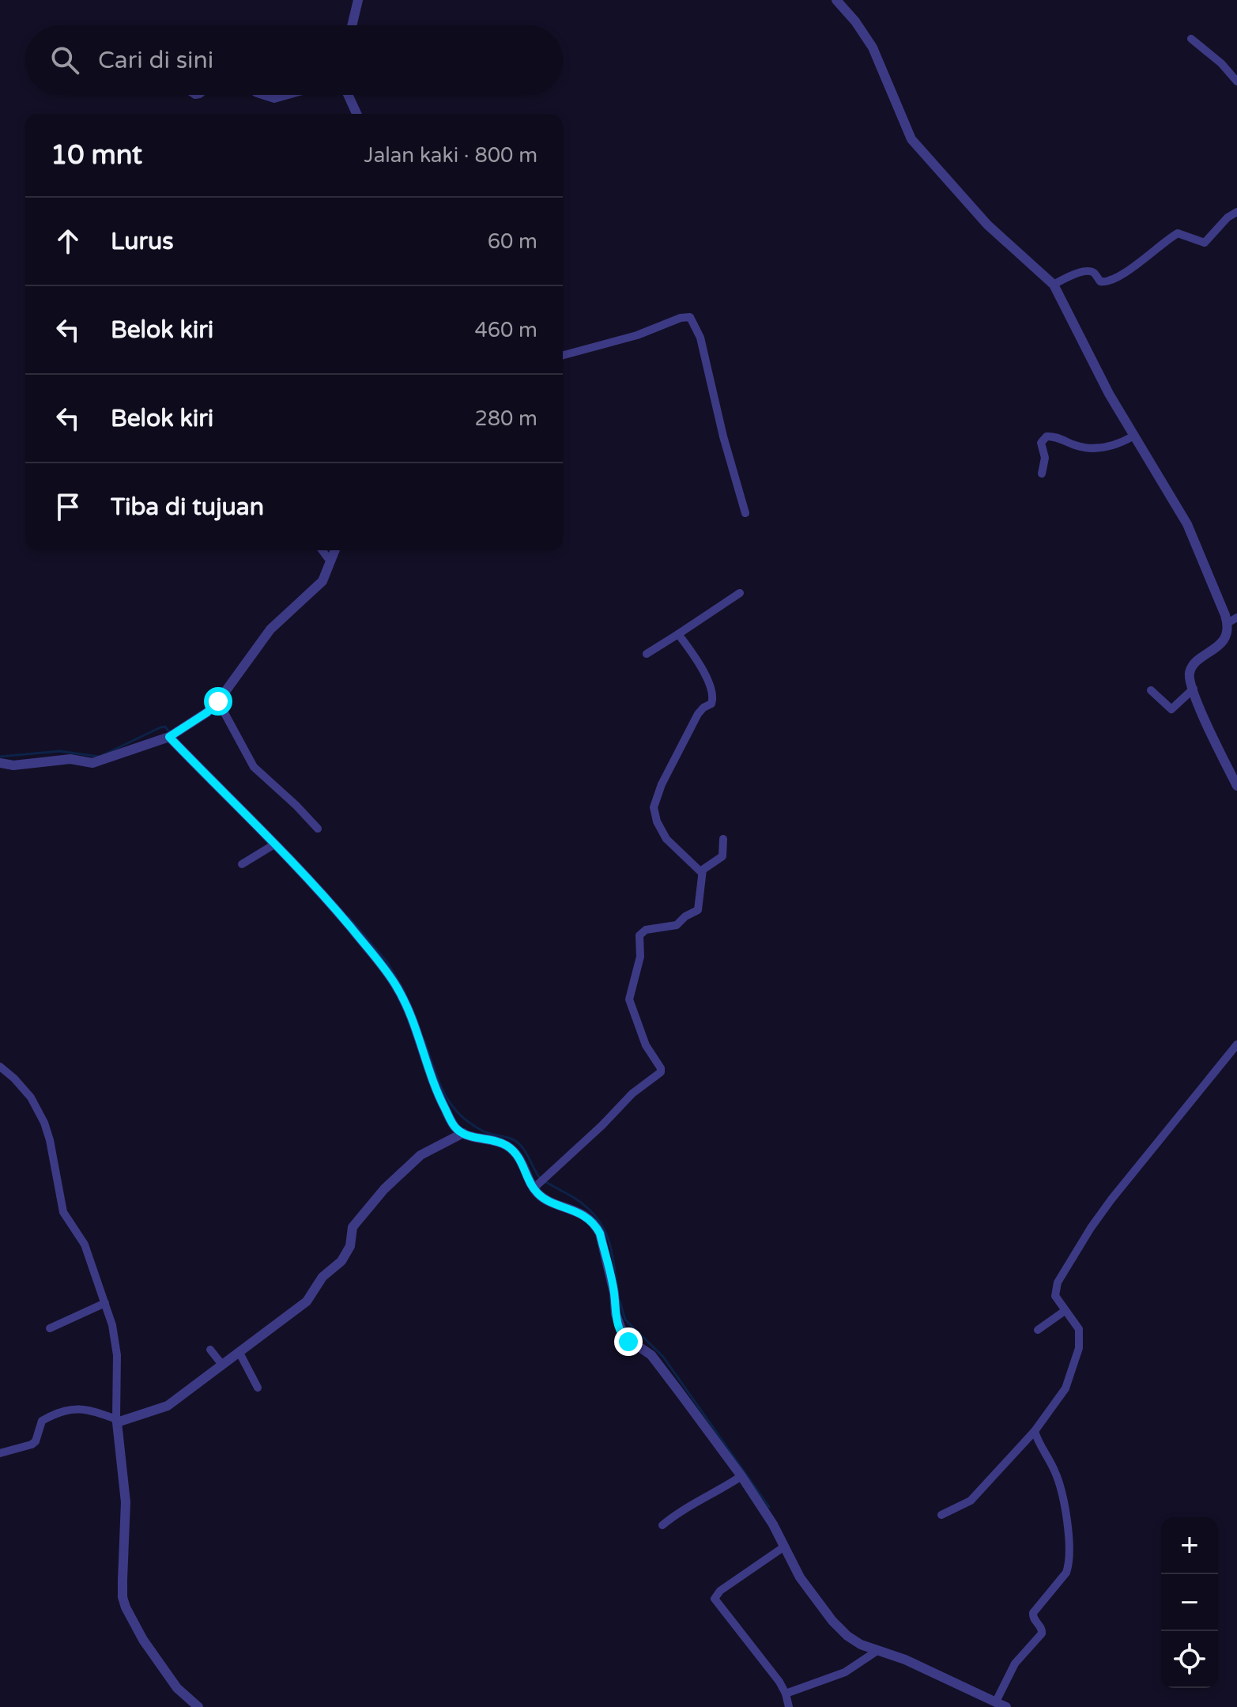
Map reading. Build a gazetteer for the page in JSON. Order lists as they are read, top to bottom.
{
  "page": {
    "search": "Cari di sini",
    "heading": ["10 mnt", "Jalan kaki · 800 m"],
    "list": [
      ["Lurus", "60 m"],
      ["Belok kiri", "460 m"],
      ["Belok kiri", "280 m"],
      "Tiba di tujuan"
    ],
    "map_buttons": ["+", "−"]
  }
}
